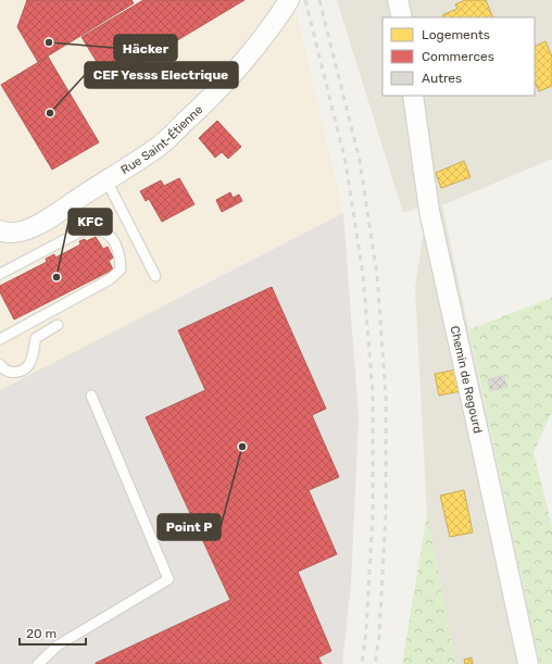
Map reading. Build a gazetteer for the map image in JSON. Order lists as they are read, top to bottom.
{
  "streets": {
    "street": ["Rue Saint-Étienne", "Chemin de Regourd"]
  },
  "places": [
    "Häcker",
    "CEF Yesss Electrique",
    "KFC",
    "Point P"
  ],
  "legend": ["Logements", "Commerces", "Autres"],
  "scale_bar": "20 m"
}
